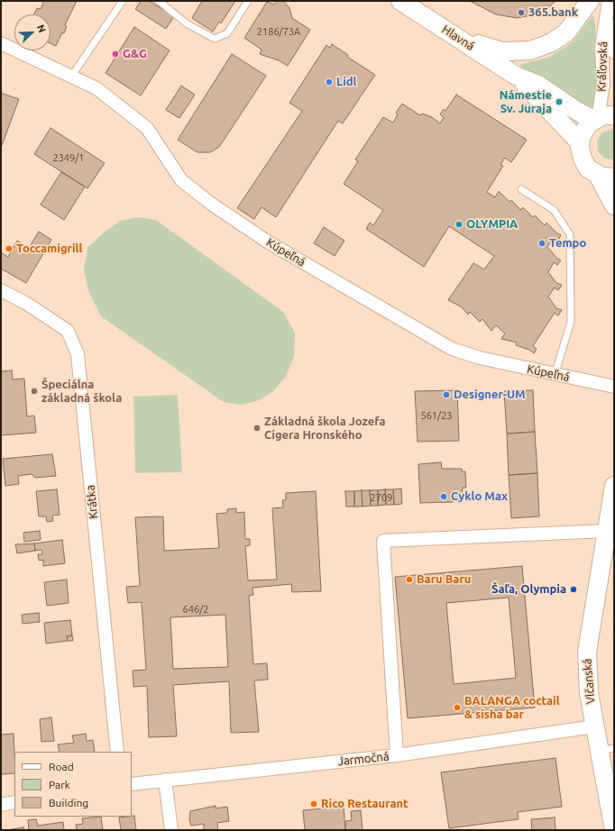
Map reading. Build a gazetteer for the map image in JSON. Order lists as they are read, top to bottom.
{
  "streets": {
    "street": [
      "Hlavná",
      "Kráľovská",
      "Kúpeľná",
      "Krátka",
      "Vlčanská",
      "Jarmočná"
    ]
  },
  "crossings": [
    ["Hlavná", "Kráľovská"],
    ["Vlčanská", "Jarmočná"]
  ],
  "places": [
    "365.bank",
    "G&G",
    "Lidl",
    "Námestie Sv. Juraja",
    "OLYMPIA",
    "Tempo",
    "Toccamigrill",
    "Špeciálna základná škola",
    "Designer-UM",
    "Základná škola Jozefa Cígera Hronského",
    "Cyklo Max",
    "Baru Baru",
    "Šaľa, Olympia",
    "BALANGA coctail & sisha bar",
    "Rico Restaurant"
  ],
  "house_numbers": [
    "2186/73A",
    "2349/1",
    "561/23",
    "2709",
    "646/2"
  ],
  "legend": ["Road", "Park", "Building"],
  "north": "top right"
}
